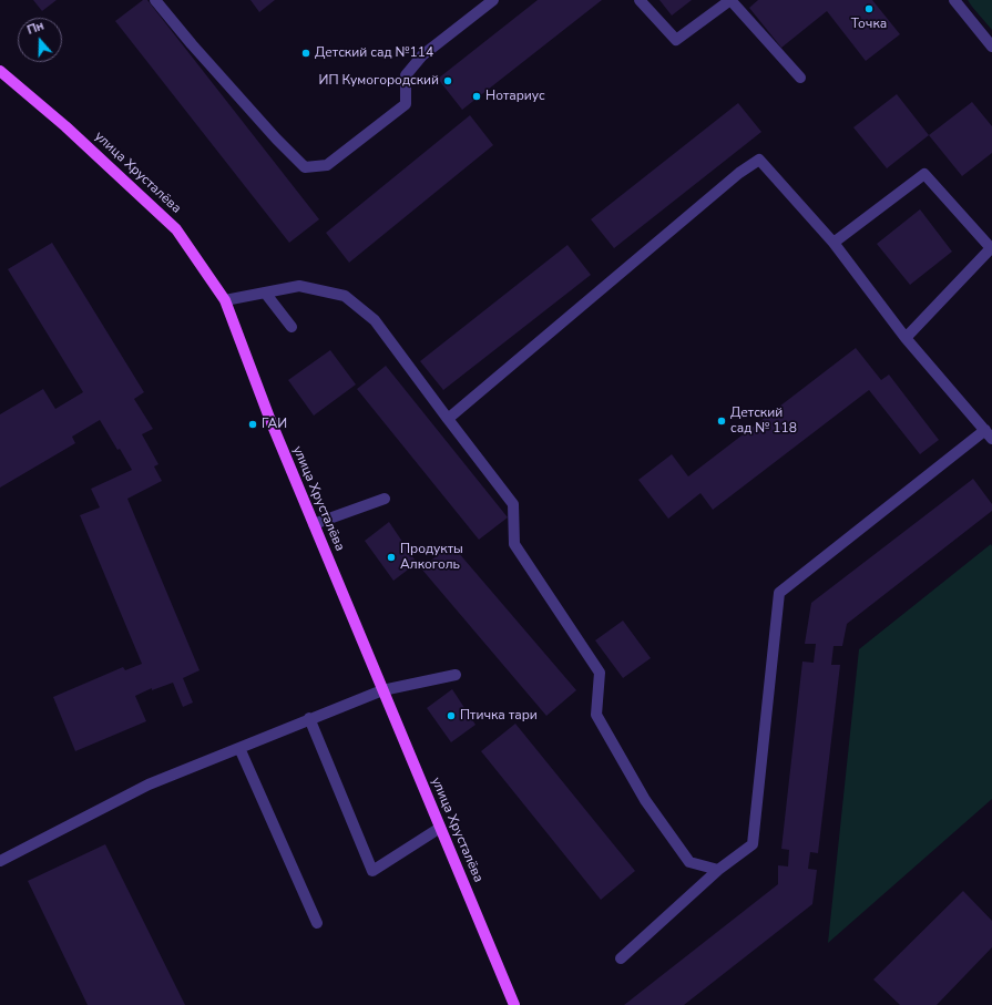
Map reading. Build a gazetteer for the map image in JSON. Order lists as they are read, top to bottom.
{
  "streets": {
    "main road": ["улица Хрусталёва"]
  },
  "places": [
    "Точка",
    "Детский сад №114",
    "ИП Кумогородский",
    "Нотариус",
    "Детский сад № 118",
    "ГАИ",
    "Продукты Алкоголь",
    "Птичка тари"
  ],
  "north": "top"
}
